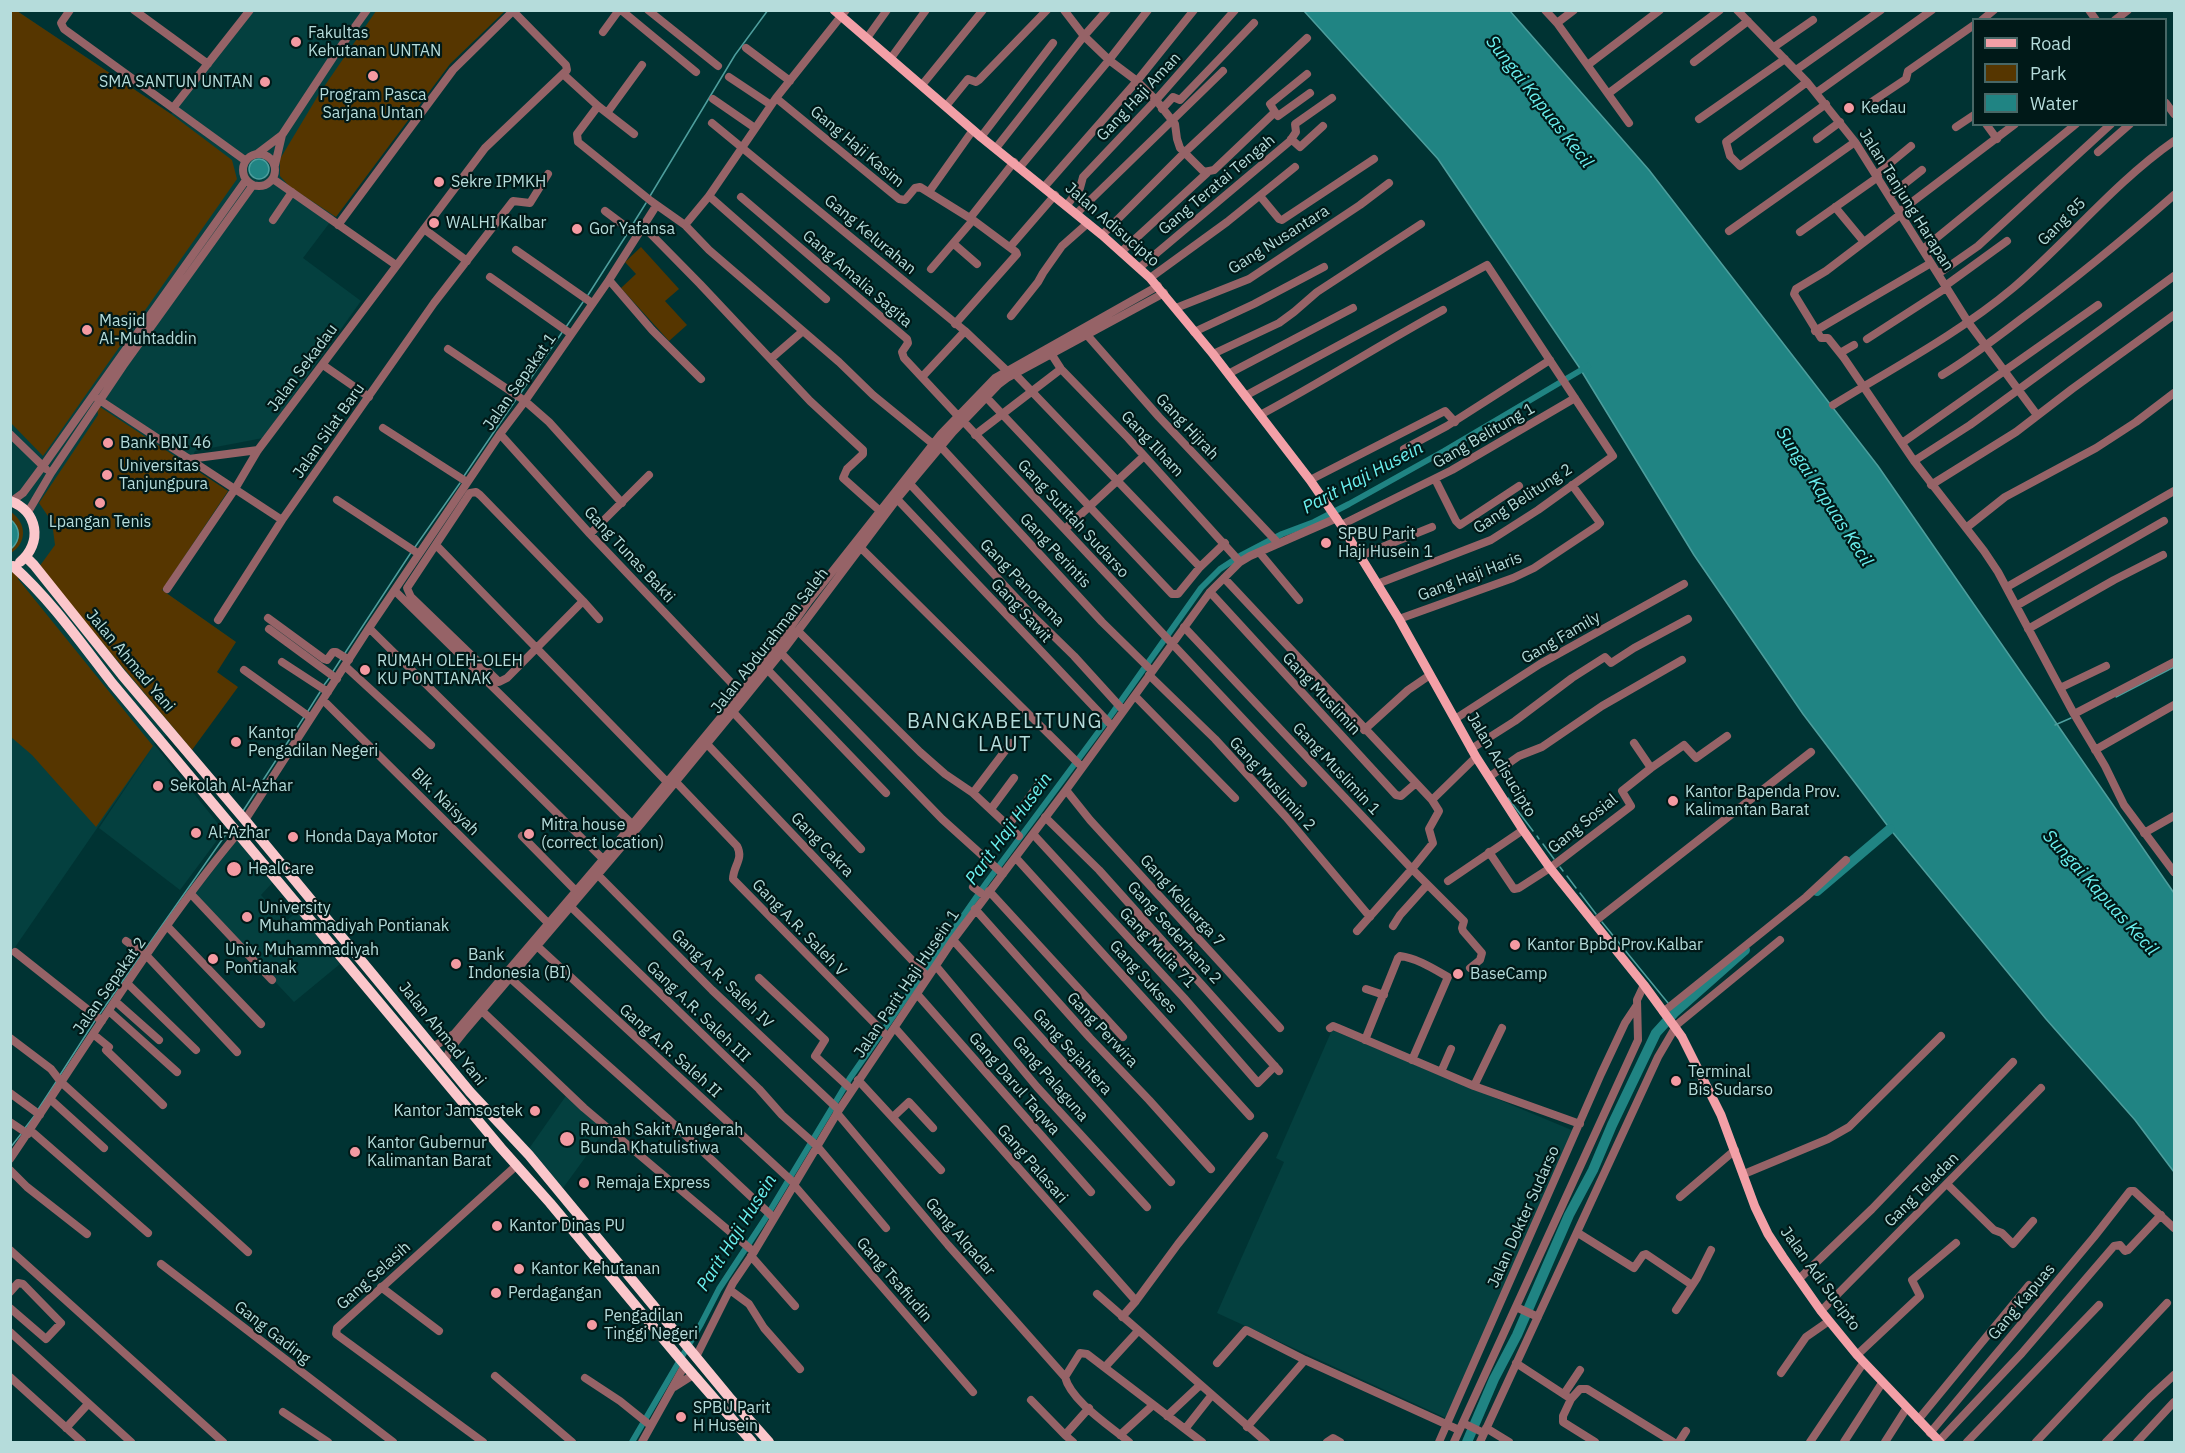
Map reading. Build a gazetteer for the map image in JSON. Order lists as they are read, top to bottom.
{
  "streets": {
    "highway": ["Jalan Ahmad Yani"],
    "main road": ["Jalan Adisucipto", "Jalan Adi Sucipto"],
    "street": [
      "Gang Haji Aman",
      "Gang Haji Kasim",
      "Gang Teratai Tengah",
      "Jalan Tanjung Harapan",
      "Gang 85",
      "Gang Kelurahan",
      "Gang Nusantara",
      "Gang Amalia Sagita",
      "Jalan Sekadau",
      "Jalan Sepakat 1",
      "Gang Hijrah",
      "Jalan Silat Baru",
      "Gang Belitung 1",
      "Gang Ilham",
      "Gang Belitung 2",
      "Gang Sutitah Sudarso",
      "Gang Perintis",
      "Gang Tunas Bakti",
      "Gang Haji Haris",
      "Gang Panorama",
      "Gang Sawit",
      "Gang Family",
      "Jalan Abdurahman Saleh",
      "Gang Muslimin",
      "Gang Muslimin 1",
      "Gang Muslimin 2",
      "Blk. Naisyah",
      "Gang Sosial",
      "Gang Cakra",
      "Gang Keluarga 7",
      "Gang A.R. Saleh V",
      "Gang Sederhana 2",
      "Gang Mulia 71",
      "Gang Sukses",
      "Gang A.R. Saleh IV",
      "Jalan Parit Haji Husein 1",
      "Jalan Sepakat 2",
      "Gang A.R. Saleh III",
      "Gang Perwira",
      "Gang A.R. Saleh II",
      "Gang Sejahtera",
      "Gang Palaguna",
      "Gang Darul Taqwa",
      "Gang Palasari",
      "Gang Teladan",
      "Jalan Dokter Sudarso",
      "Gang Alqadar",
      "Gang Selasih",
      "Gang Tsafiudin",
      "Gang Kapuas",
      "Gang Gading"
    ]
  },
  "crossings": [
    ["Gang Haji Aman", "Jalan Adisucipto"],
    ["Gang Teratai Tengah", "Jalan Adisucipto"],
    ["Jalan Tanjung Harapan", "Gang 85"],
    ["Jalan Adisucipto", "Gang Nusantara"],
    ["Jalan Adisucipto", "Gang Belitung 1"],
    ["Jalan Adisucipto", "Gang Belitung 2"],
    ["Jalan Adisucipto", "Gang Haji Haris"],
    ["Jalan Adisucipto", "Gang Family"],
    ["Jalan Adisucipto", "Jalan Abdurahman Saleh"],
    ["Jalan Adisucipto", "Gang Sosial"],
    ["Jalan Adisucipto", "Jalan Parit Haji Husein 1"],
    ["Jalan Adisucipto", "Jalan Adi Sucipto"],
    ["Gang Kelurahan", "Jalan Abdurahman Saleh"],
    ["Gang Amalia Sagita", "Gang Sutitah Sudarso"],
    ["Gang Amalia Sagita", "Jalan Abdurahman Saleh"],
    ["Jalan Sepakat 1", "Gang Tunas Bakti"],
    ["Jalan Sepakat 1", "Jalan Ahmad Yani"],
    ["Jalan Sepakat 1", "Blk. Naisyah"],
    ["Gang Hijrah", "Jalan Abdurahman Saleh"],
    ["Gang Hijrah", "Jalan Parit Haji Husein 1"],
    ["Gang Belitung 1", "Gang Belitung 2"],
    ["Gang Belitung 1", "Jalan Parit Haji Husein 1"],
    ["Gang Ilham", "Jalan Abdurahman Saleh"],
    ["Gang Ilham", "Jalan Parit Haji Husein 1"],
    ["Gang Belitung 2", "Gang Haji Haris"],
    ["Gang Sutitah Sudarso", "Jalan Abdurahman Saleh"],
    ["Gang Sutitah Sudarso", "Jalan Parit Haji Husein 1"],
    ["Gang Perintis", "Jalan Abdurahman Saleh"],
    ["Gang Perintis", "Gang Muslimin 2"],
    ["Gang Perintis", "Jalan Parit Haji Husein 1"],
    ["Gang Tunas Bakti", "Jalan Abdurahman Saleh"],
    ["Gang Panorama", "Jalan Abdurahman Saleh"],
    ["Gang Panorama", "Jalan Parit Haji Husein 1"],
    ["Gang Sawit", "Jalan Abdurahman Saleh"],
    ["Gang Sawit", "Jalan Parit Haji Husein 1"],
    ["Jalan Abdurahman Saleh", "Jalan Ahmad Yani"],
    ["Jalan Abdurahman Saleh", "Blk. Naisyah"],
    ["Jalan Abdurahman Saleh", "Gang Cakra"],
    ["Jalan Abdurahman Saleh", "Gang A.R. Saleh V"],
    ["Jalan Abdurahman Saleh", "Gang A.R. Saleh IV"],
    ["Jalan Abdurahman Saleh", "Gang A.R. Saleh III"],
    ["Jalan Abdurahman Saleh", "Gang A.R. Saleh II"],
    ["Jalan Ahmad Yani", "Jalan Parit Haji Husein 1"],
    ["Jalan Ahmad Yani", "Jalan Sepakat 2"],
    ["Jalan Ahmad Yani", "Gang Selasih"],
    ["Gang Muslimin", "Jalan Parit Haji Husein 1"],
    ["Gang Muslimin 1", "Jalan Parit Haji Husein 1"],
    ["Gang Muslimin 2", "Jalan Parit Haji Husein 1"],
    ["Gang Cakra", "Jalan Parit Haji Husein 1"],
    ["Gang Keluarga 7", "Jalan Parit Haji Husein 1"],
    ["Gang A.R. Saleh V", "Jalan Parit Haji Husein 1"],
    ["Gang Sederhana 2", "Gang Mulia 71"],
    ["Gang Sederhana 2", "Jalan Parit Haji Husein 1"],
    ["Gang Mulia 71", "Jalan Parit Haji Husein 1"],
    ["Gang Sukses", "Jalan Parit Haji Husein 1"],
    ["Gang A.R. Saleh IV", "Jalan Parit Haji Husein 1"],
    ["Gang A.R. Saleh IV", "Gang Alqadar"],
    ["Jalan Parit Haji Husein 1", "Gang A.R. Saleh III"],
    ["Jalan Parit Haji Husein 1", "Gang Perwira"],
    ["Jalan Parit Haji Husein 1", "Gang A.R. Saleh II"],
    ["Jalan Parit Haji Husein 1", "Gang Sejahtera"],
    ["Jalan Parit Haji Husein 1", "Gang Palaguna"],
    ["Jalan Parit Haji Husein 1", "Gang Darul Taqwa"],
    ["Jalan Parit Haji Husein 1", "Gang Palasari"],
    ["Jalan Parit Haji Husein 1", "Gang Alqadar"],
    ["Jalan Parit Haji Husein 1", "Gang Tsafiudin"],
    ["Gang A.R. Saleh II", "Gang Tsafiudin"],
    ["Gang Teladan", "Jalan Adi Sucipto"],
    ["Jalan Adi Sucipto", "Gang Kapuas"]
  ],
  "districts": ["BANGKABELITUNG LAUT"],
  "water": ["Sungai Kapuas Kecil", "Parit Haji Husein"],
  "places": [
    "Fakultas Kehutanan UNTAN",
    "Program Pasca Sarjana Untan",
    "SMA SANTUN UNTAN",
    "Kedau",
    "Sekre IPMKH",
    "WALHI Kalbar",
    "Gor Yafansa",
    "Masjid Al-Muhtaddin",
    "Bank BNI 46",
    "Universitas Tanjungpura",
    "Lpangan Tenis",
    "SPBU Parit Haji Husein 1",
    "RUMAH OLEH-OLEH KU PONTIANAK",
    "Kantor Pengadilan Negeri",
    "Sekolah Al-Azhar",
    "Kantor Bapenda Prov. Kalimantan Barat",
    "Al-Azhar",
    "Mitra house (correct location)",
    "Honda Daya Motor",
    "HealCare",
    "University Muhammadiyah Pontianak",
    "Kantor Bpbd Prov.Kalbar",
    "Univ. Muhammadiyah Pontianak",
    "Bank Indonesia (BI)",
    "BaseCamp",
    "Terminal Bis Sudarso",
    "Kantor Jamsostek",
    "Rumah Sakit Anugerah Bunda Khatulistiwa",
    "Kantor Gubernur Kalimantan Barat",
    "Remaja Express",
    "Kantor Dinas PU",
    "Kantor Kehutanan",
    "Perdagangan",
    "Pengadilan Tinggi Negeri",
    "SPBU Parit H Husein"
  ],
  "legend": ["Road", "Park", "Water"]
}
